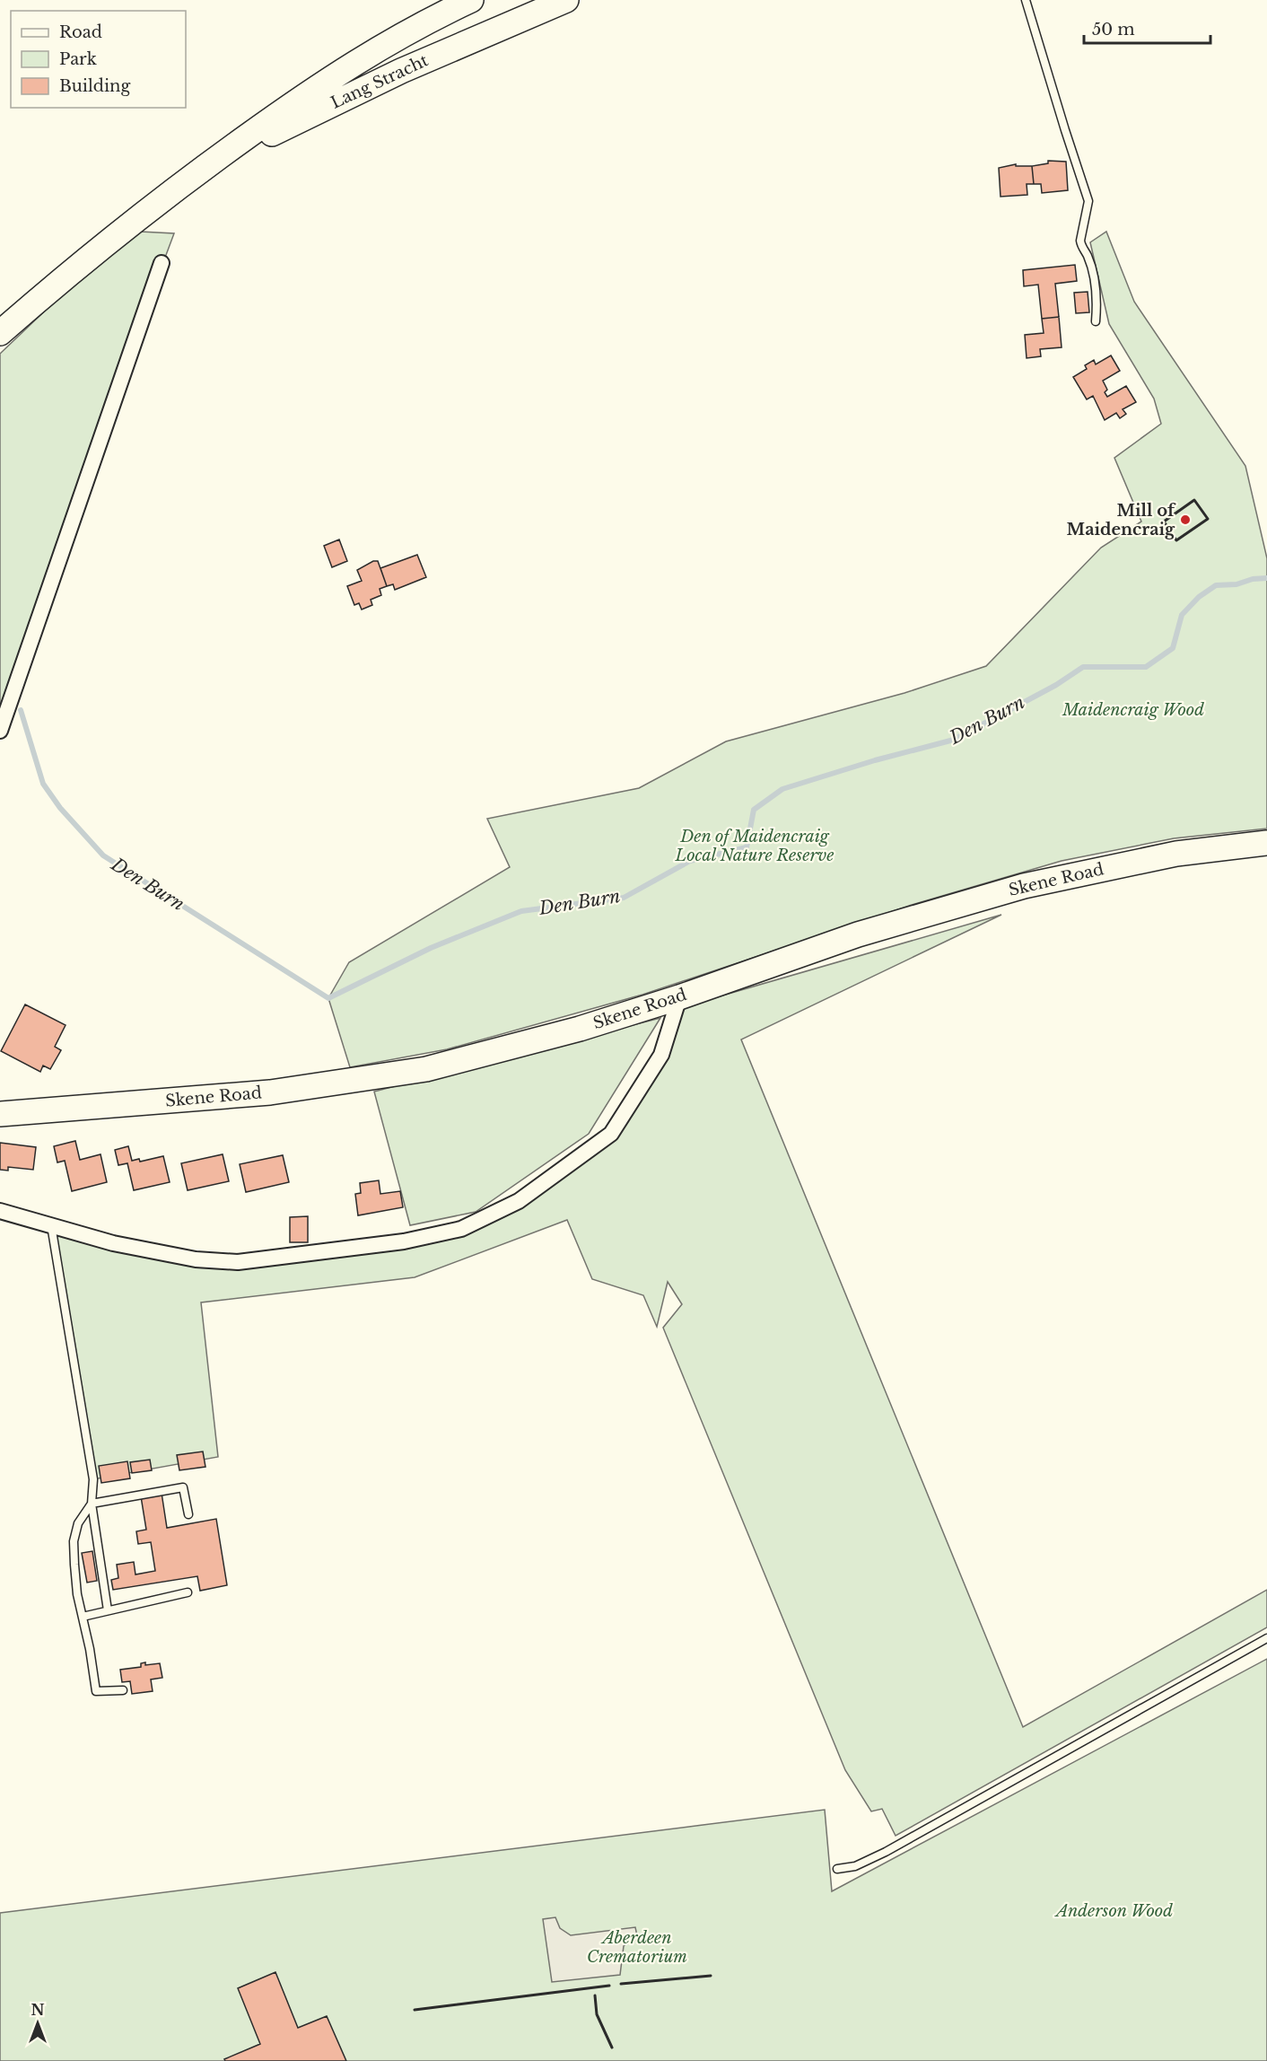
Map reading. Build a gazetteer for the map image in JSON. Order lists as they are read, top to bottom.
{
  "streets": {
    "main road": ["Lang Stracht", "Skene Road"]
  },
  "water": ["Den Burn"],
  "parks": [
    "Maidencraig Wood",
    "Den of Maidencraig Local Nature Reserve",
    "Anderson Wood",
    "Aberdeen Crematorium"
  ],
  "places": ["Mill of Maidencraig"],
  "legend": ["Road", "Park", "Building"],
  "scale_bar": "50 m",
  "north": "top"
}
